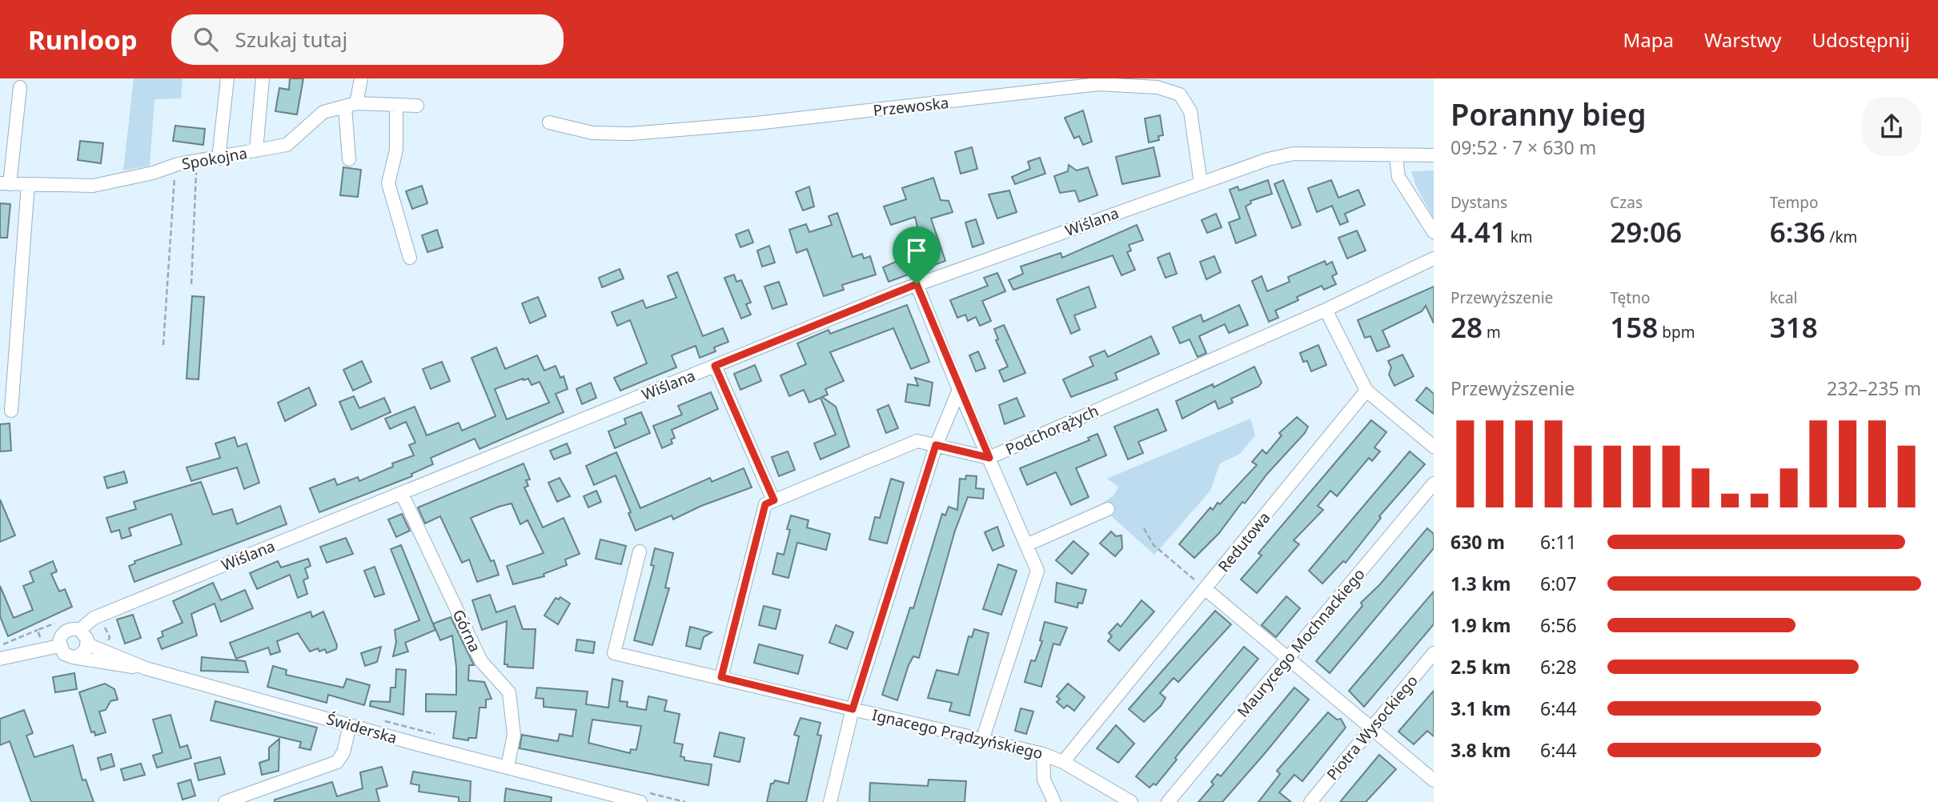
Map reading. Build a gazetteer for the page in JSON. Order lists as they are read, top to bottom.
{
  "streets": {
    "street": [
      "Przewoska",
      "Spokojna",
      "Wiślana",
      "Podchorążych",
      "Redutowa",
      "Górna",
      "Maurycego Mochnackiego",
      "Piotra Wysockiego",
      "Świderska",
      "Ignacego Prądzyńskiego"
    ]
  },
  "crossings": [
    ["Przewoska", "Wiślana"],
    ["Wiślana", "Górna"],
    ["Wiślana", "Świderska"],
    ["Redutowa", "Ignacego Prądzyńskiego"],
    ["Górna", "Świderska"]
  ],
  "page": {
    "header": "Runloop",
    "search": "Szukaj tutaj",
    "nav": ["Mapa", "Warstwy", "Udostępnij"],
    "heading": ["Poranny bieg", "09:52 · 7 × 630 m"],
    "stats": [
      ["Dystans", "4.41 km"],
      ["Czas", "29:06"],
      ["Tempo", "6:36 /km"],
      ["Przewyższenie", "28 m"],
      ["Tętno", "158 bpm"],
      ["kcal", "318"]
    ],
    "chart": ["Przewyższenie", "232–235 m"],
    "list": [
      {
        "name": "630 m",
        "note": "6:11"
      },
      {
        "name": "1.3 km",
        "note": "6:07"
      },
      {
        "name": "1.9 km",
        "note": "6:56"
      },
      {
        "name": "2.5 km",
        "note": "6:28"
      },
      {
        "name": "3.1 km",
        "note": "6:44"
      },
      {
        "name": "3.8 km",
        "note": "6:44"
      }
    ]
  }
}
